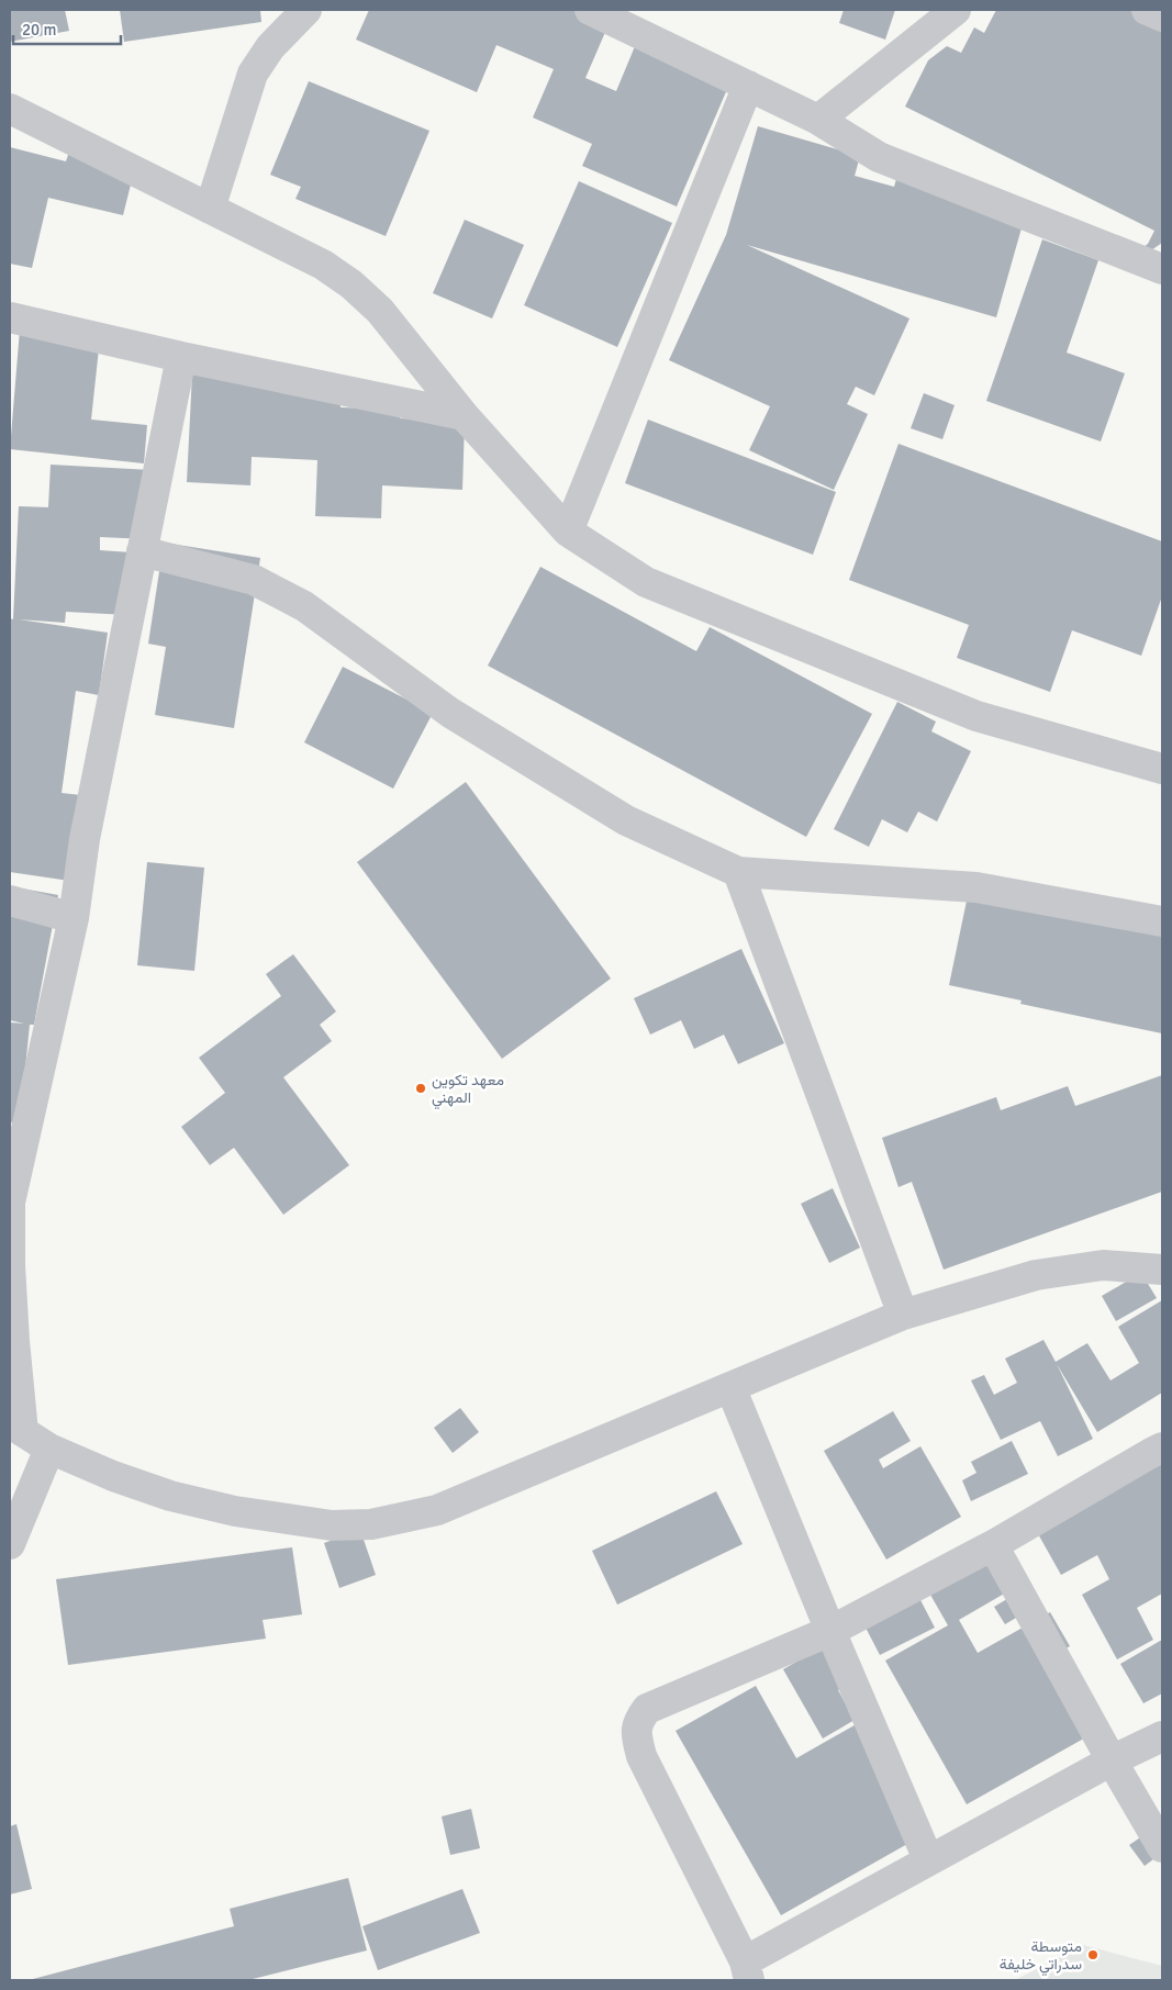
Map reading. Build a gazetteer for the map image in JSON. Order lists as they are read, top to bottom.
{
  "places": ["معهد تكوين المهني", "متوسطة سدراتي خليفة"],
  "scale_bar": "20 m"
}
